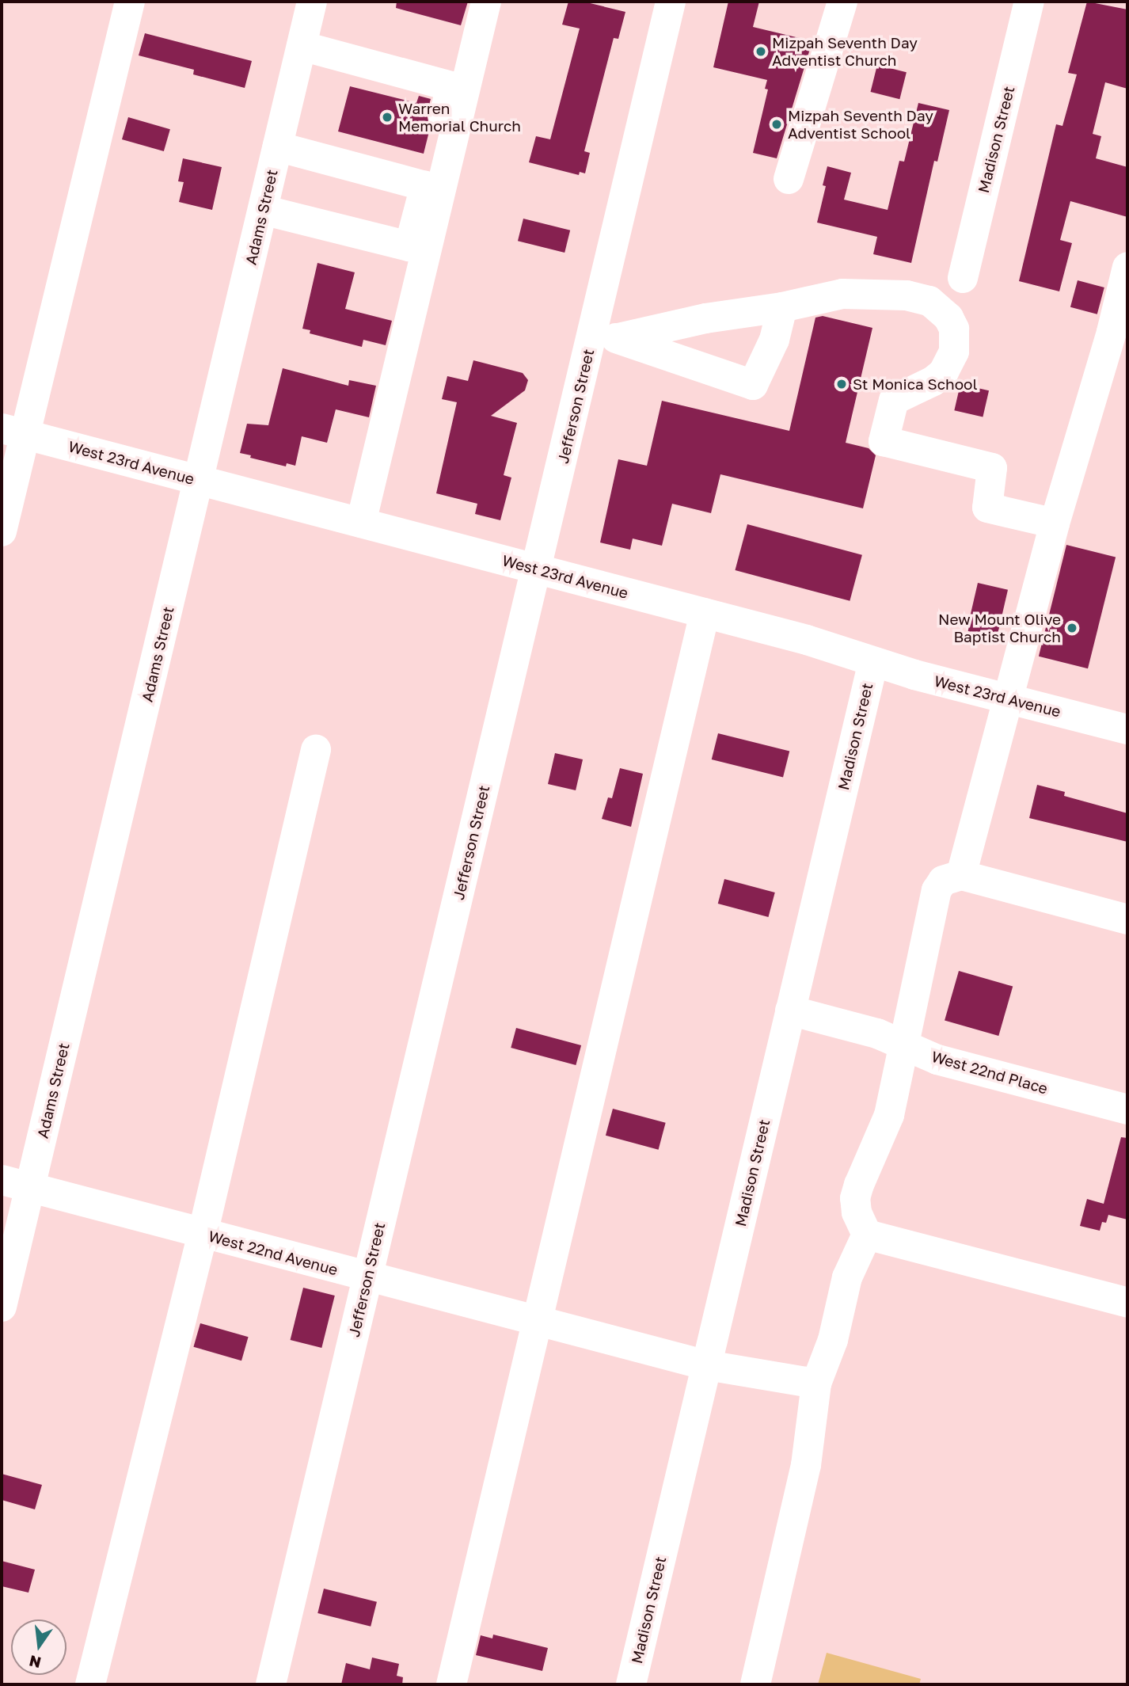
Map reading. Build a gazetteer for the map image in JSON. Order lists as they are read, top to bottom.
{
  "streets": {
    "street": [
      "Madison Street",
      "Adams Street",
      "Jefferson Street",
      "West 23rd Avenue",
      "West 22nd Place",
      "West 22nd Avenue"
    ]
  },
  "crossings": [
    ["Madison Street", "West 23rd Avenue"],
    ["Madison Street", "West 22nd Place"],
    ["Madison Street", "West 22nd Avenue"],
    ["Adams Street", "West 23rd Avenue"],
    ["Adams Street", "West 22nd Avenue"],
    ["Jefferson Street", "West 23rd Avenue"],
    ["Jefferson Street", "West 22nd Avenue"]
  ],
  "places": [
    "Mizpah Seventh Day Adventist Church",
    "Warren Memorial Church",
    "Mizpah Seventh Day Adventist School",
    "St Monica School",
    "New Mount Olive Baptist Church"
  ],
  "north": "bottom"
}
